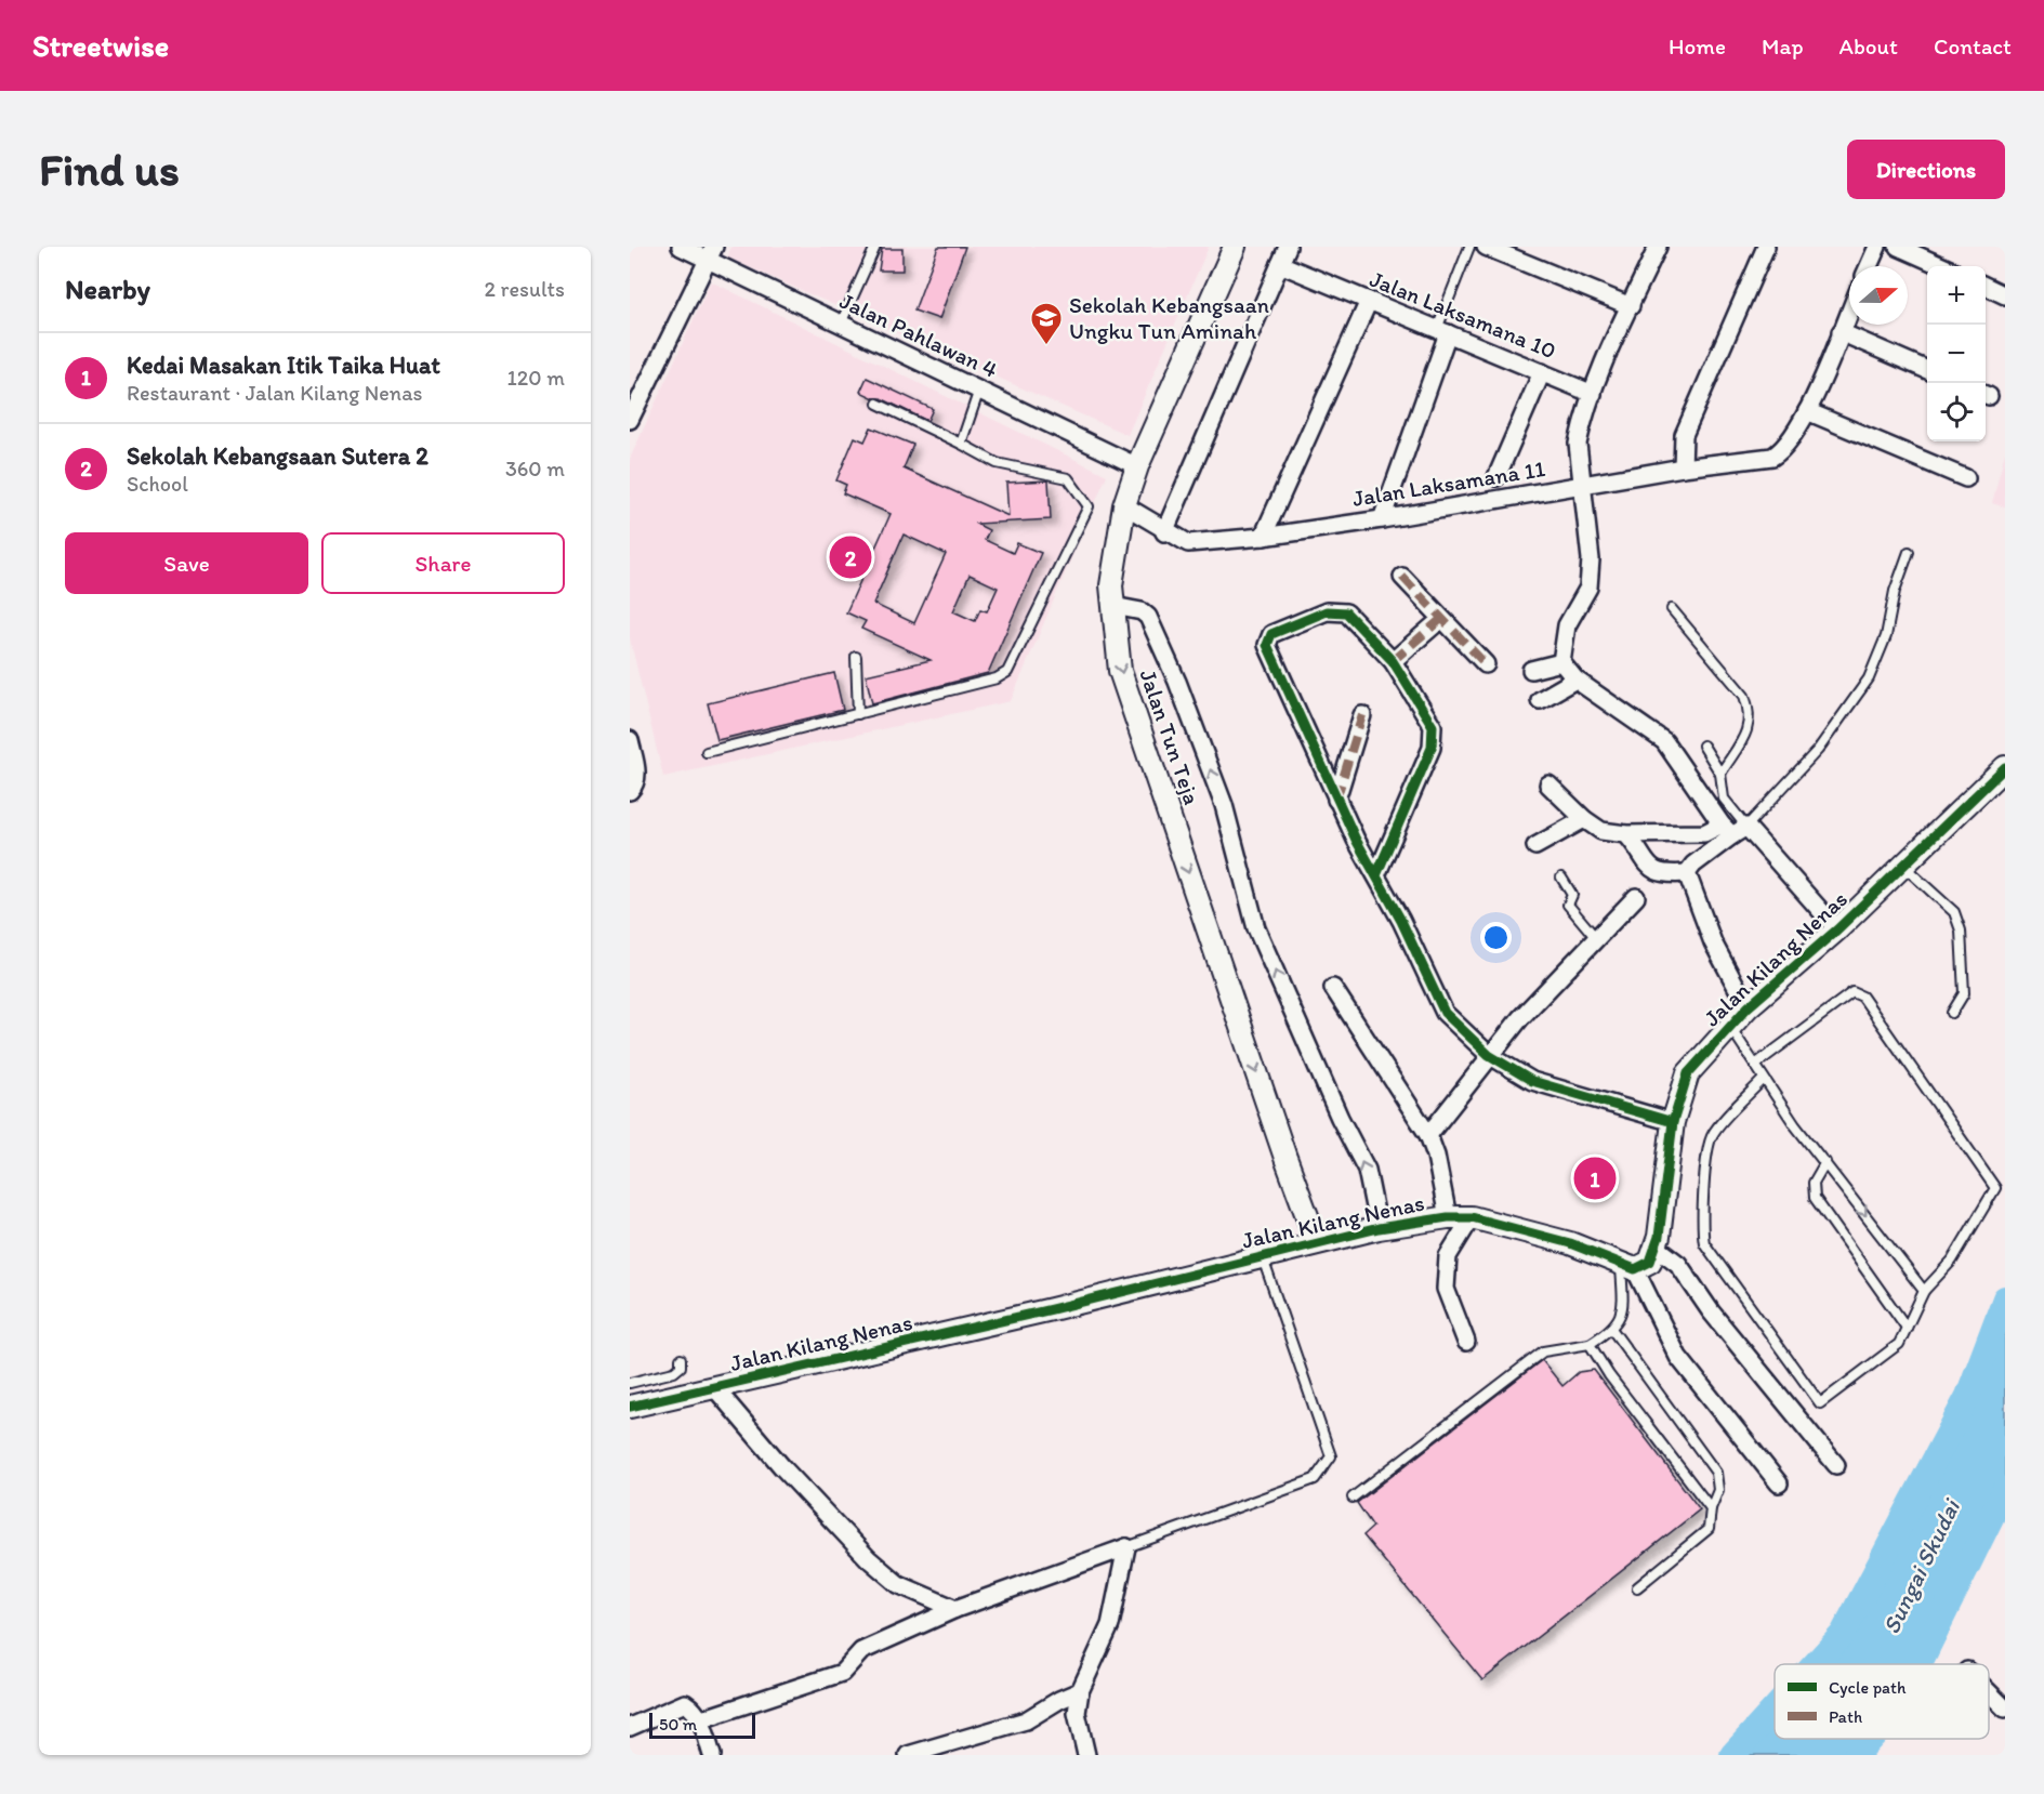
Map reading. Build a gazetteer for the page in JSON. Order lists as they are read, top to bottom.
{
  "streets": {
    "street": [
      "Jalan Laksamana 10",
      "Jalan Pahlawan 4",
      "Jalan Laksamana 11",
      "Jalan Tun Teja",
      "Jalan Kilang Nenas"
    ]
  },
  "crossings": [
    ["Jalan Pahlawan 4", "Jalan Tun Teja"],
    ["Jalan Laksamana 11", "Jalan Tun Teja"],
    ["Jalan Tun Teja", "Jalan Kilang Nenas"]
  ],
  "water": ["Sungai Skudai"],
  "places": {
    "school or university": ["Sekolah Kebangsaan Ungku Tun Aminah"]
  },
  "legend": ["Cycle path", "Path"],
  "scale_bar": "50 m",
  "north": "right",
  "page": {
    "header": "Streetwise",
    "nav": [
      "Home",
      "Map",
      "About",
      "Contact"
    ],
    "buttons": [
      "Directions",
      ["Save", "Share"]
    ],
    "title": "Find us",
    "heading": ["Nearby", "2 results"],
    "map_buttons": ["+", "−"],
    "list": [
      {
        "mark": "1",
        "name": "Kedai Masakan Itik Taika Huat",
        "note": "Restaurant · Jalan Kilang Nenas",
        "value": "120 m"
      },
      {
        "mark": "2",
        "name": "Sekolah Kebangsaan Sutera 2",
        "note": "School",
        "value": "360 m"
      }
    ],
    "pins": ["2", "1"],
    "scale": "50 m"
  }
}
